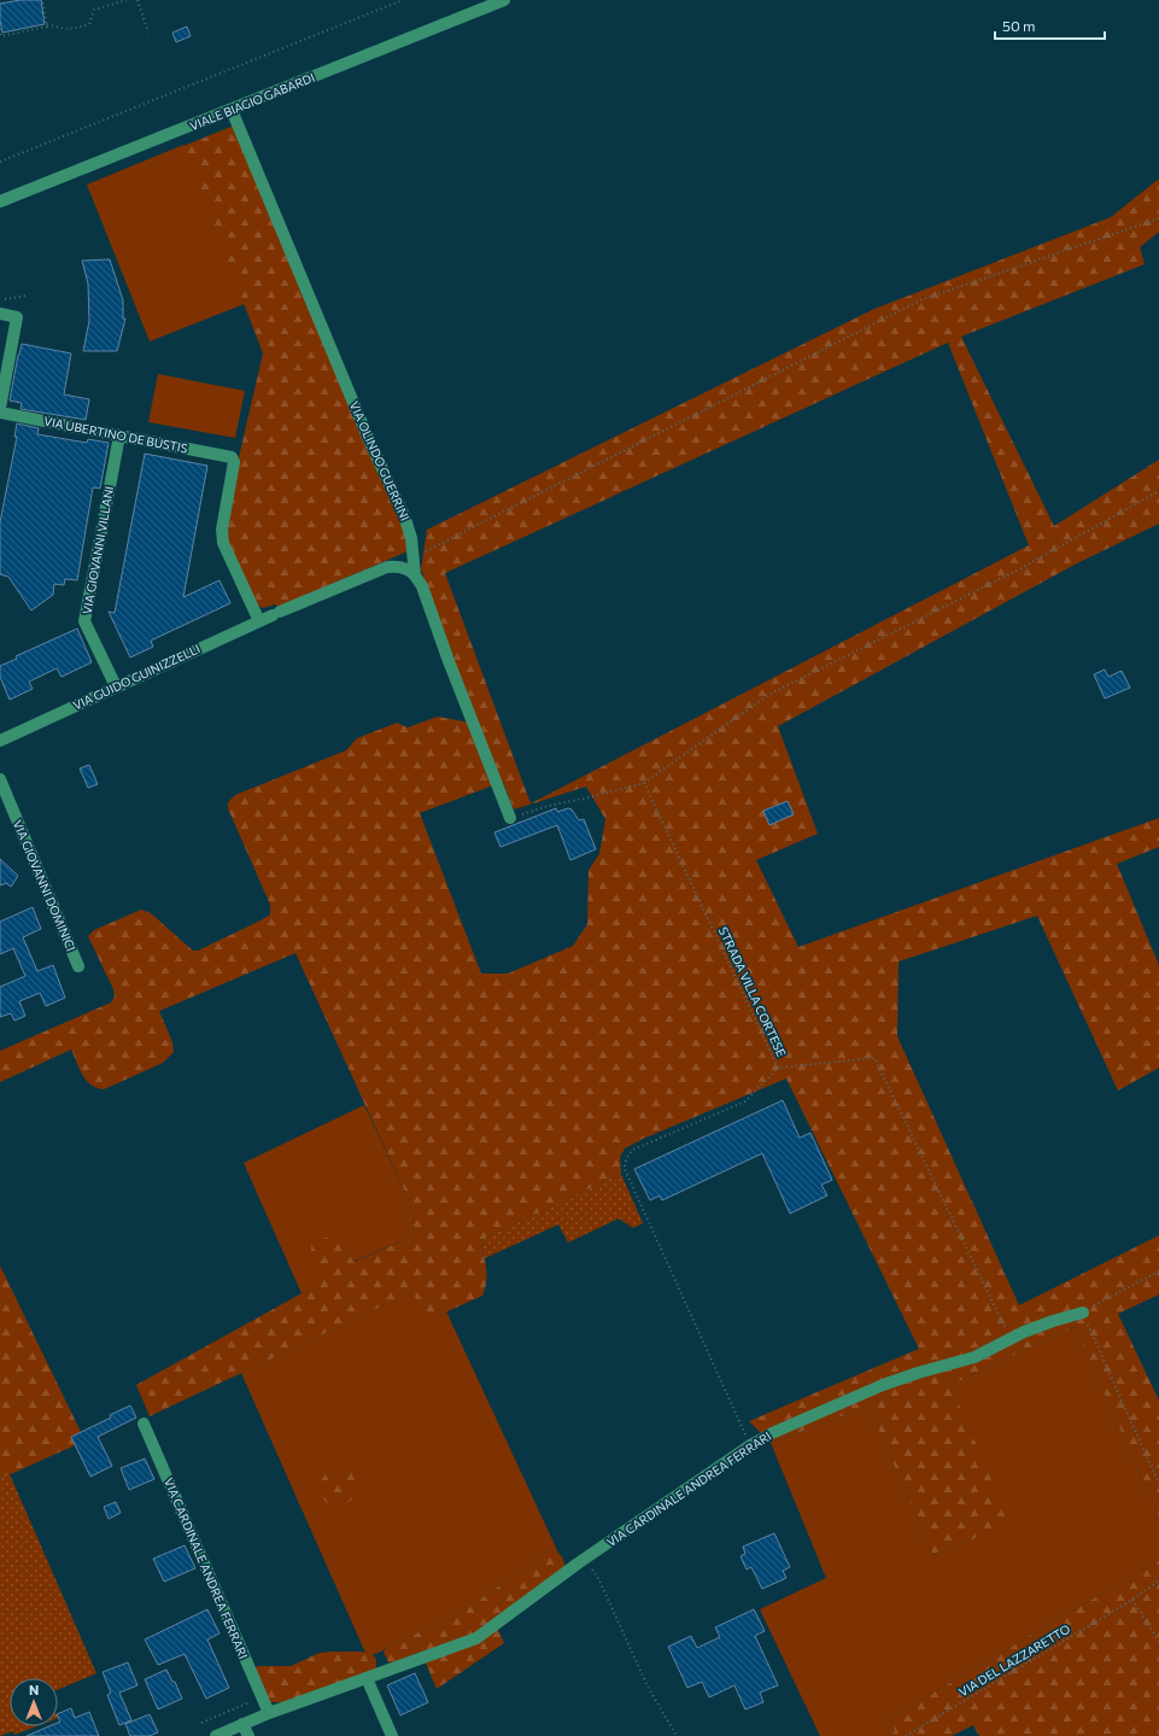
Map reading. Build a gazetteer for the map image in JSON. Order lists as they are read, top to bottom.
{
  "streets": {
    "street": [
      "VIALE BIAGIO GABARDI",
      "VIA UBERTINO DE BUSTIS",
      "VIA OLINDO GUERRINI",
      "VIA GIOVANNI VILLANI",
      "VIA GUIDO GUINIZZELLI",
      "VIA GIOVANNI DOMINICI",
      "VIA CARDINALE ANDREA FERRARI"
    ],
    "path": ["STRADA VILLA CORTESE", "VIA DEL LAZZARETTO"]
  },
  "crossings": [
    ["VIALE BIAGIO GABARDI", "VIA OLINDO GUERRINI"],
    ["VIA UBERTINO DE BUSTIS", "VIA GIOVANNI VILLANI"],
    ["VIA UBERTINO DE BUSTIS", "VIA GUIDO GUINIZZELLI"],
    ["VIA OLINDO GUERRINI", "VIA GUIDO GUINIZZELLI"],
    ["VIA GIOVANNI VILLANI", "VIA GUIDO GUINIZZELLI"],
    ["STRADA VILLA CORTESE", "VIA CARDINALE ANDREA FERRARI"]
  ],
  "scale_bar": "50 m",
  "north": "top"
}
